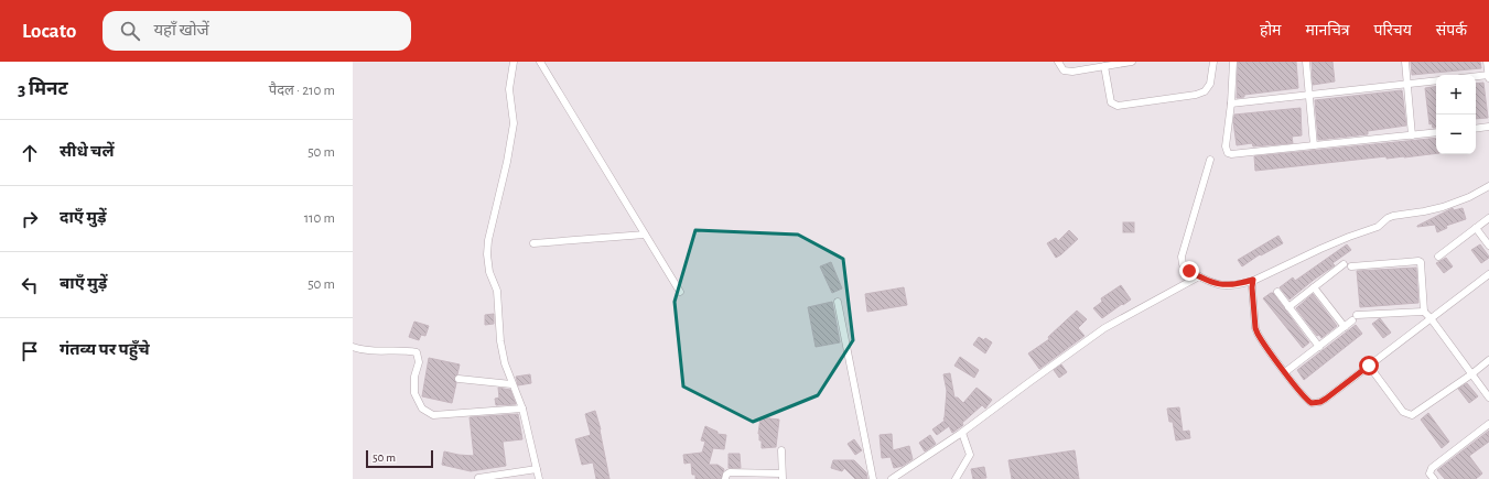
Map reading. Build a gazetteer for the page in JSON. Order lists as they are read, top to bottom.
{
  "scale_bar": "50 m",
  "page": {
    "header": "Locato",
    "search": "यहाँ खोजें",
    "nav": [
      "होम",
      "मानचित्र",
      "परिचय",
      "संपर्क"
    ],
    "heading": ["3 मिनट", "पैदल · 210 m"],
    "map_buttons": ["+", "−"],
    "list": [
      ["सीधे चलें", "50 m"],
      ["दाएँ मुड़ें", "110 m"],
      ["बाएँ मुड़ें", "50 m"],
      "गंतव्य पर पहुँचे"
    ],
    "scale": "50 m"
  }
}
